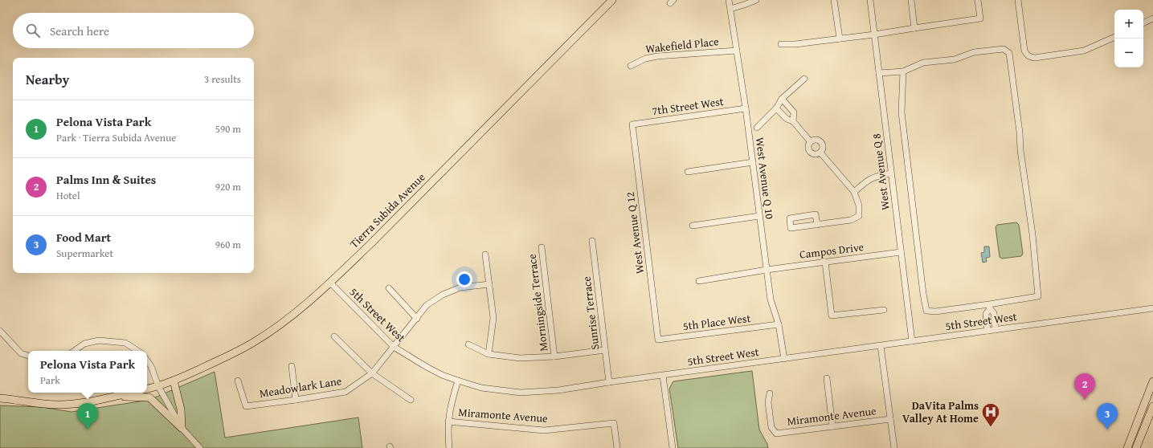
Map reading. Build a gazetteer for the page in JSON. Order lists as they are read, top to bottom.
{
  "streets": {
    "main road": ["Tierra Subida Avenue"],
    "street": [
      "Wakefield Place",
      "7th Street West",
      "West Avenue Q 8",
      "West Avenue Q 10",
      "West Avenue Q 12",
      "Campos Drive",
      "Morningside Terrace",
      "Sunrise Terrace",
      "5th Street West",
      "5th Place West",
      "Meadowlark Lane",
      "Miramonte Avenue"
    ]
  },
  "crossings": [
    ["Wakefield Place", "West Avenue Q 10"],
    ["7th Street West", "West Avenue Q 10"],
    ["7th Street West", "West Avenue Q 12"],
    ["West Avenue Q 8", "Campos Drive"],
    ["West Avenue Q 8", "5th Street West"],
    ["West Avenue Q 10", "Campos Drive"],
    ["West Avenue Q 10", "5th Street West"],
    ["West Avenue Q 10", "5th Place West"],
    ["Tierra Subida Avenue", "5th Street West"],
    ["West Avenue Q 12", "5th Place West"],
    ["Sunrise Terrace", "5th Street West"],
    ["5th Street West", "Meadowlark Lane"]
  ],
  "places": {
    "hospital": ["DaVita Palms Valley At Home"]
  },
  "page": {
    "map_buttons": ["+", "−"],
    "search": "Search here",
    "heading": ["Nearby", "3 results"],
    "list": [
      {
        "mark": "1",
        "name": "Pelona Vista Park",
        "note": "Park · Tierra Subida Avenue",
        "value": "590 m"
      },
      {
        "mark": "2",
        "name": "Palms Inn & Suites",
        "note": "Hotel",
        "value": "920 m"
      },
      {
        "mark": "3",
        "name": "Food Mart",
        "note": "Supermarket",
        "value": "960 m"
      }
    ],
    "popup": ["Pelona Vista Park", "Park"],
    "pins": ["2", "1", "3"]
  }
}
